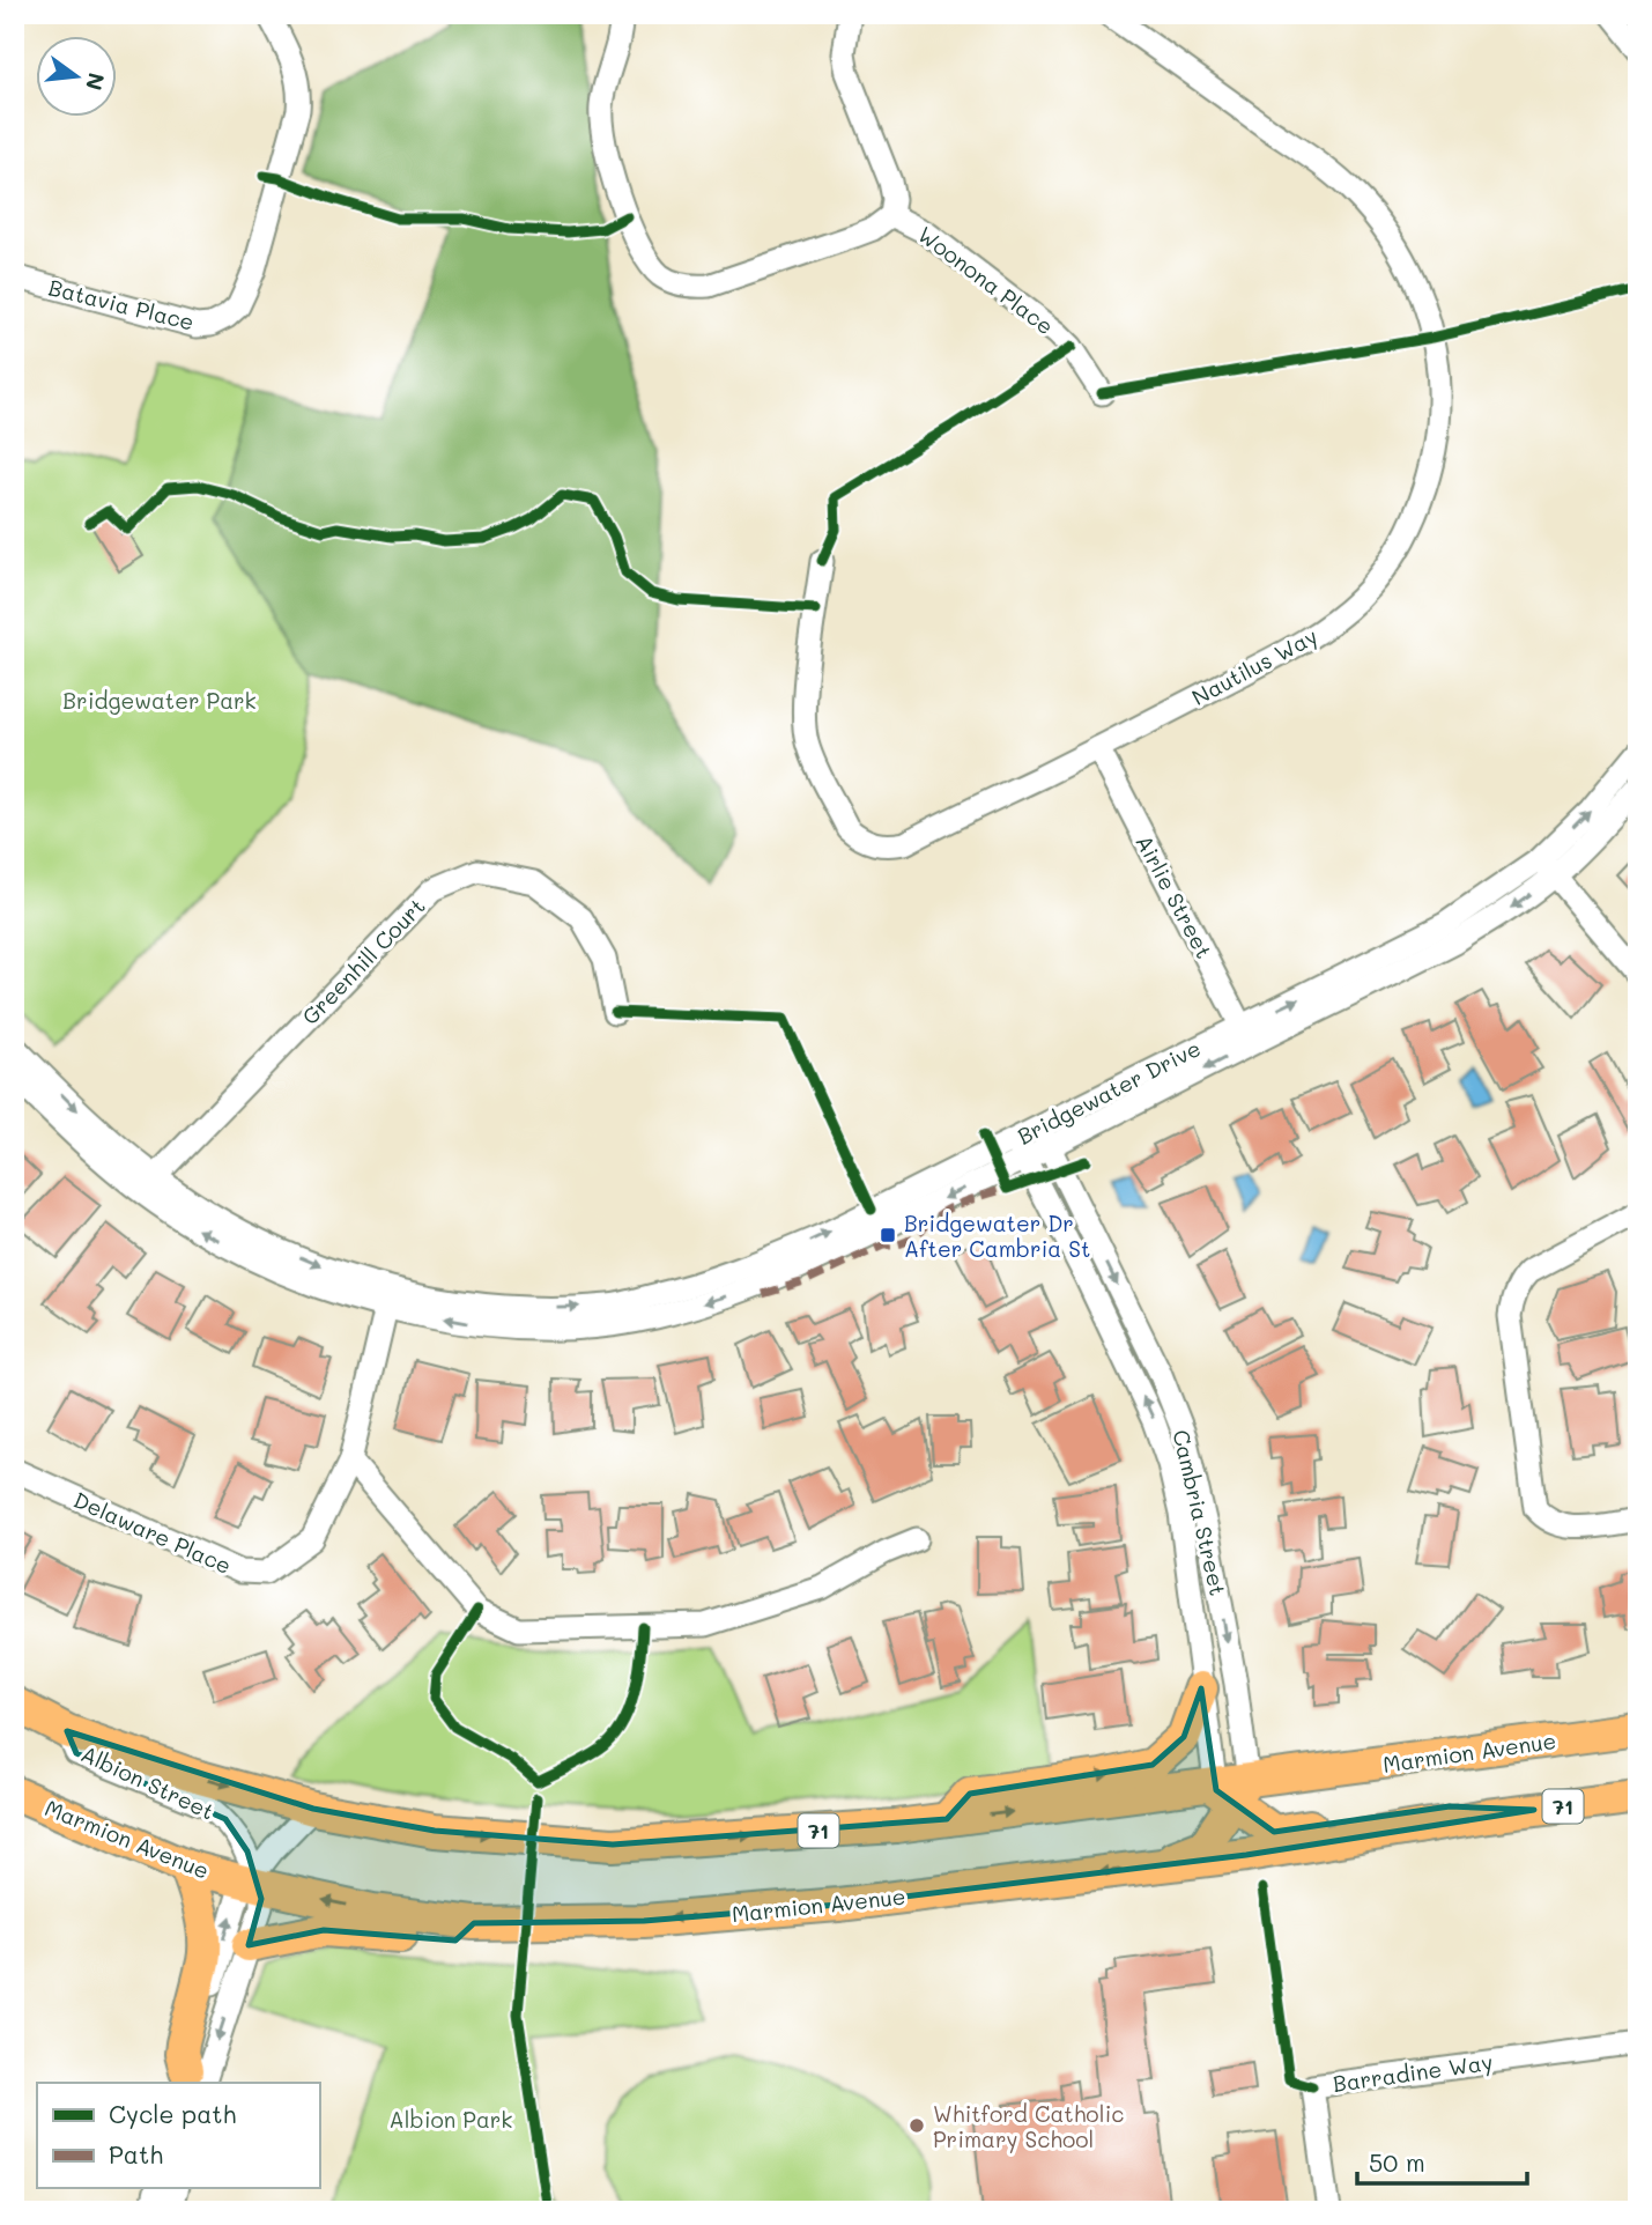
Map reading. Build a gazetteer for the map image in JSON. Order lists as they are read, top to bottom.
{
  "streets": {
    "highway": ["Marmion Avenue", "71"],
    "street": [
      "Woonona Place",
      "Batavia Place",
      "Nautilus Way",
      "Airlie Street",
      "Greenhill Court",
      "Bridgewater Drive",
      "Cambria Street",
      "Delaware Place",
      "Albion Street",
      "Barradine Way"
    ]
  },
  "crossings": [
    ["Nautilus Way", "Airlie Street"],
    ["Airlie Street", "Bridgewater Drive"],
    ["Greenhill Court", "Bridgewater Drive"],
    ["Bridgewater Drive", "Cambria Street"],
    ["Bridgewater Drive", "Delaware Place"],
    ["Cambria Street", "Marmion Avenue"],
    ["Marmion Avenue", "Albion Street"]
  ],
  "parks": ["Bridgewater Park", "Albion Park"],
  "places": {
    "transit": ["Bridgewater Dr After Cambria St"],
    "other": ["Whitford Catholic Primary School"]
  },
  "legend": ["Cycle path", "Path"],
  "scale_bar": "50 m",
  "north": "right"
}
